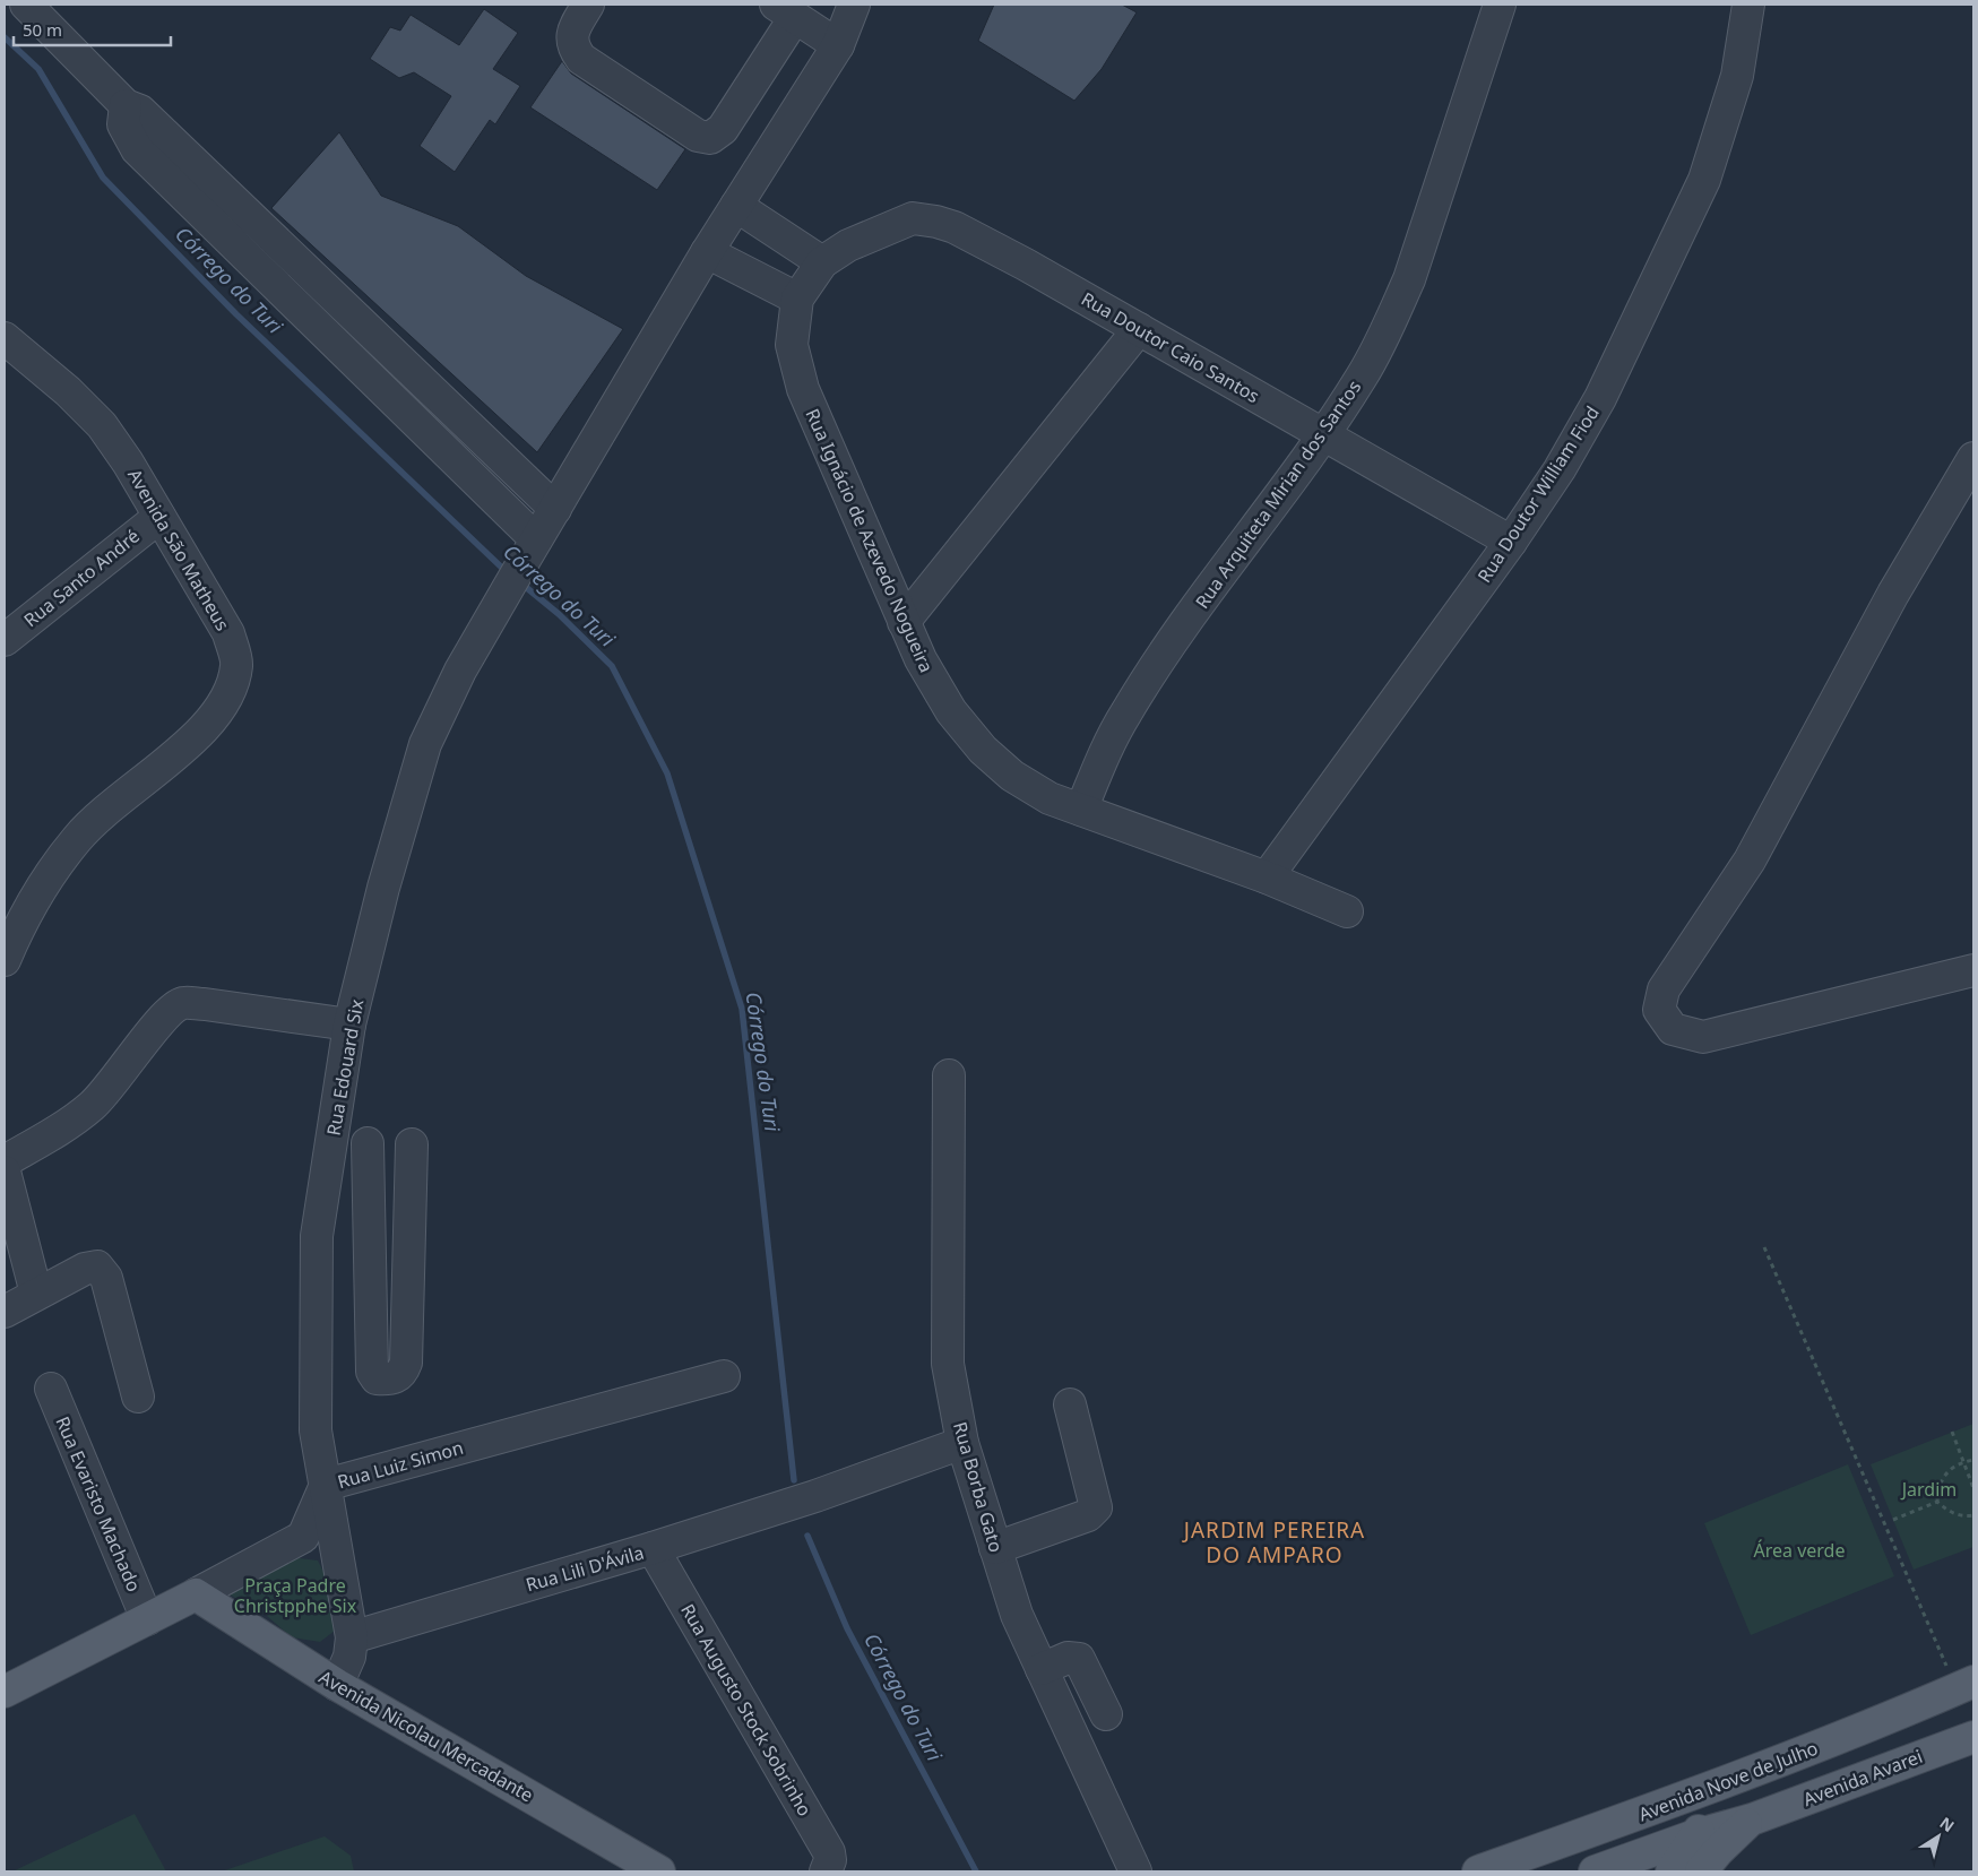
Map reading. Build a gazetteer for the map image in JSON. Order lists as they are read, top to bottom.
{
  "streets": {
    "main road": ["Avenida Nicolau Mercadante", "Avenida Avarei", "Avenida Nove de Julho"],
    "street": [
      "Rua Doutor Caio Santos",
      "Rua Arquiteta Mirian dos Santos",
      "Rua Doutor William Fiod",
      "Rua Ignácio de Azevedo Nogueira",
      "Avenida São Matheus",
      "Rua Santo André",
      "Rua Edouard Six",
      "Rua Luiz Simon",
      "Rua Borba Gato",
      "Rua Evaristo Machado",
      "Rua Lili D'Ávila",
      "Rua Augusto Stock Sobrinho"
    ]
  },
  "crossings": [
    ["Rua Doutor Caio Santos", "Rua Arquiteta Mirian dos Santos"],
    ["Rua Doutor Caio Santos", "Rua Doutor William Fiod"],
    ["Rua Doutor Caio Santos", "Rua Ignácio de Azevedo Nogueira"],
    ["Rua Arquiteta Mirian dos Santos", "Rua Ignácio de Azevedo Nogueira"],
    ["Rua Doutor William Fiod", "Rua Ignácio de Azevedo Nogueira"],
    ["Avenida São Matheus", "Rua Santo André"],
    ["Rua Edouard Six", "Rua Luiz Simon"],
    ["Rua Edouard Six", "Rua Lili D'Ávila"],
    ["Rua Borba Gato", "Rua Lili D'Ávila"],
    ["Rua Lili D'Ávila", "Rua Augusto Stock Sobrinho"],
    ["Avenida Avarei", "Avenida Nove de Julho"]
  ],
  "districts": ["JARDIM PEREIRA DO AMPARO"],
  "water": ["Córrego do Turi"],
  "parks": ["Jardim", "Área verde", "Praça Padre Christpphe Six"],
  "scale_bar": "50 m",
  "north": "top right"
}
